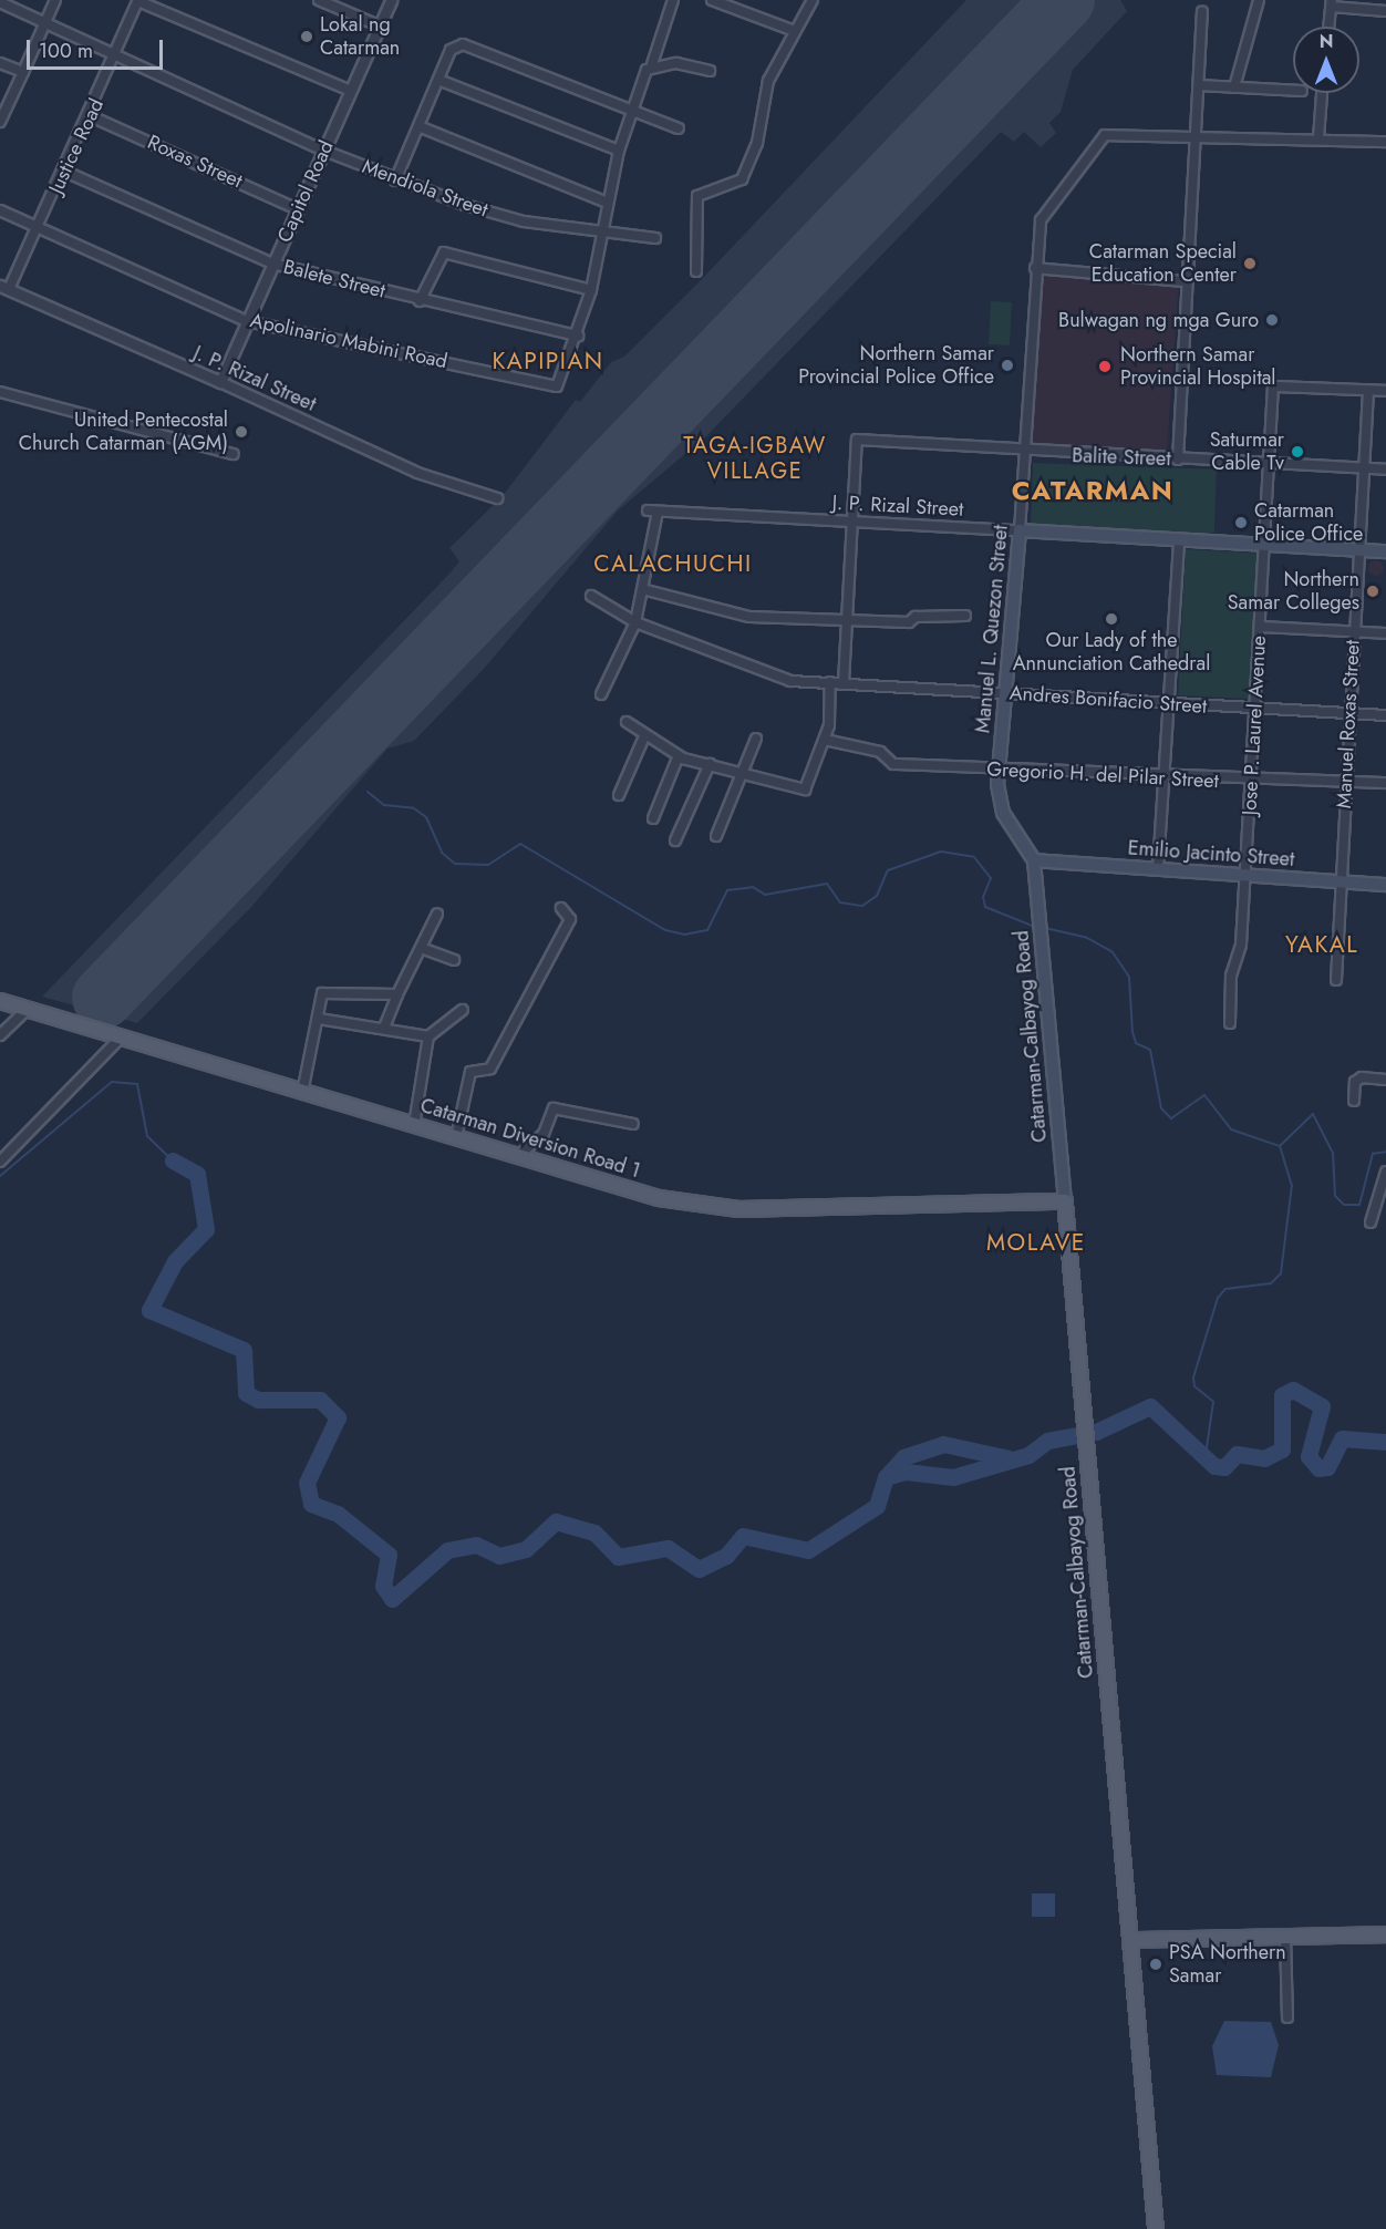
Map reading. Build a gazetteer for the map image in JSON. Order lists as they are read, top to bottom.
{
  "streets": {
    "main road": [
      "J. P. Rizal Street",
      "Manuel L. Quezon Street",
      "Emilio Jacinto Street",
      "Catarman-Calbayog Road",
      "Catarman Diversion Road 1"
    ],
    "street": [
      "Justice Road",
      "Roxas Street",
      "Mendiola Street",
      "Capitol Road",
      "Balete Street",
      "Apolinario Mabini Road",
      "Balite Street",
      "Andres Bonifacio Street",
      "Manuel Roxas Street",
      "Jose P. Laurel Avenue",
      "Gregorio H. del Pilar Street"
    ]
  },
  "crossings": [
    ["Justice Road", "Roxas Street"],
    ["Justice Road", "Mendiola Street"],
    ["Justice Road", "Balete Street"],
    ["Justice Road", "Apolinario Mabini Road"],
    ["Justice Road", "J. P. Rizal Street"],
    ["Roxas Street", "Capitol Road"],
    ["Mendiola Street", "Capitol Road"],
    ["Mendiola Street", "Apolinario Mabini Road"],
    ["Capitol Road", "Balete Street"],
    ["Capitol Road", "Apolinario Mabini Road"],
    ["Capitol Road", "J. P. Rizal Street"],
    ["Balete Street", "Apolinario Mabini Road"],
    ["J. P. Rizal Street", "Balite Street"],
    ["J. P. Rizal Street", "Manuel L. Quezon Street"],
    ["J. P. Rizal Street", "Manuel Roxas Street"],
    ["J. P. Rizal Street", "Jose P. Laurel Avenue"],
    ["Balite Street", "Manuel L. Quezon Street"],
    ["Balite Street", "Manuel Roxas Street"],
    ["Balite Street", "Jose P. Laurel Avenue"],
    ["Manuel L. Quezon Street", "Andres Bonifacio Street"],
    ["Manuel L. Quezon Street", "Gregorio H. del Pilar Street"],
    ["Manuel L. Quezon Street", "Emilio Jacinto Street"],
    ["Manuel L. Quezon Street", "Catarman-Calbayog Road"],
    ["Andres Bonifacio Street", "Manuel Roxas Street"],
    ["Andres Bonifacio Street", "Jose P. Laurel Avenue"],
    ["Manuel Roxas Street", "Jose P. Laurel Avenue"],
    ["Manuel Roxas Street", "Gregorio H. del Pilar Street"],
    ["Manuel Roxas Street", "Emilio Jacinto Street"],
    ["Jose P. Laurel Avenue", "Gregorio H. del Pilar Street"],
    ["Jose P. Laurel Avenue", "Emilio Jacinto Street"],
    ["Catarman-Calbayog Road", "Catarman Diversion Road 1"]
  ],
  "districts": [
    "KAPIPIAN",
    "TAGA-IGBAW VILLAGE",
    "CATARMAN",
    "CALACHUCHI",
    "YAKAL",
    "MOLAVE"
  ],
  "places": [
    "Lokal ng Catarman",
    "Catarman Special Education Center",
    "Bulwagan ng mga Guro",
    "Northern Samar Provincial Police Office",
    "Northern Samar Provincial Hospital",
    "United Pentecostal Church Catarman (AGM)",
    "Saturmar Cable Tv",
    "Catarman Police Office",
    "Northern Samar Colleges",
    "Our Lady of the Annunciation Cathedral",
    "PSA Northern Samar"
  ],
  "scale_bar": "100 m",
  "north": "top"
}
